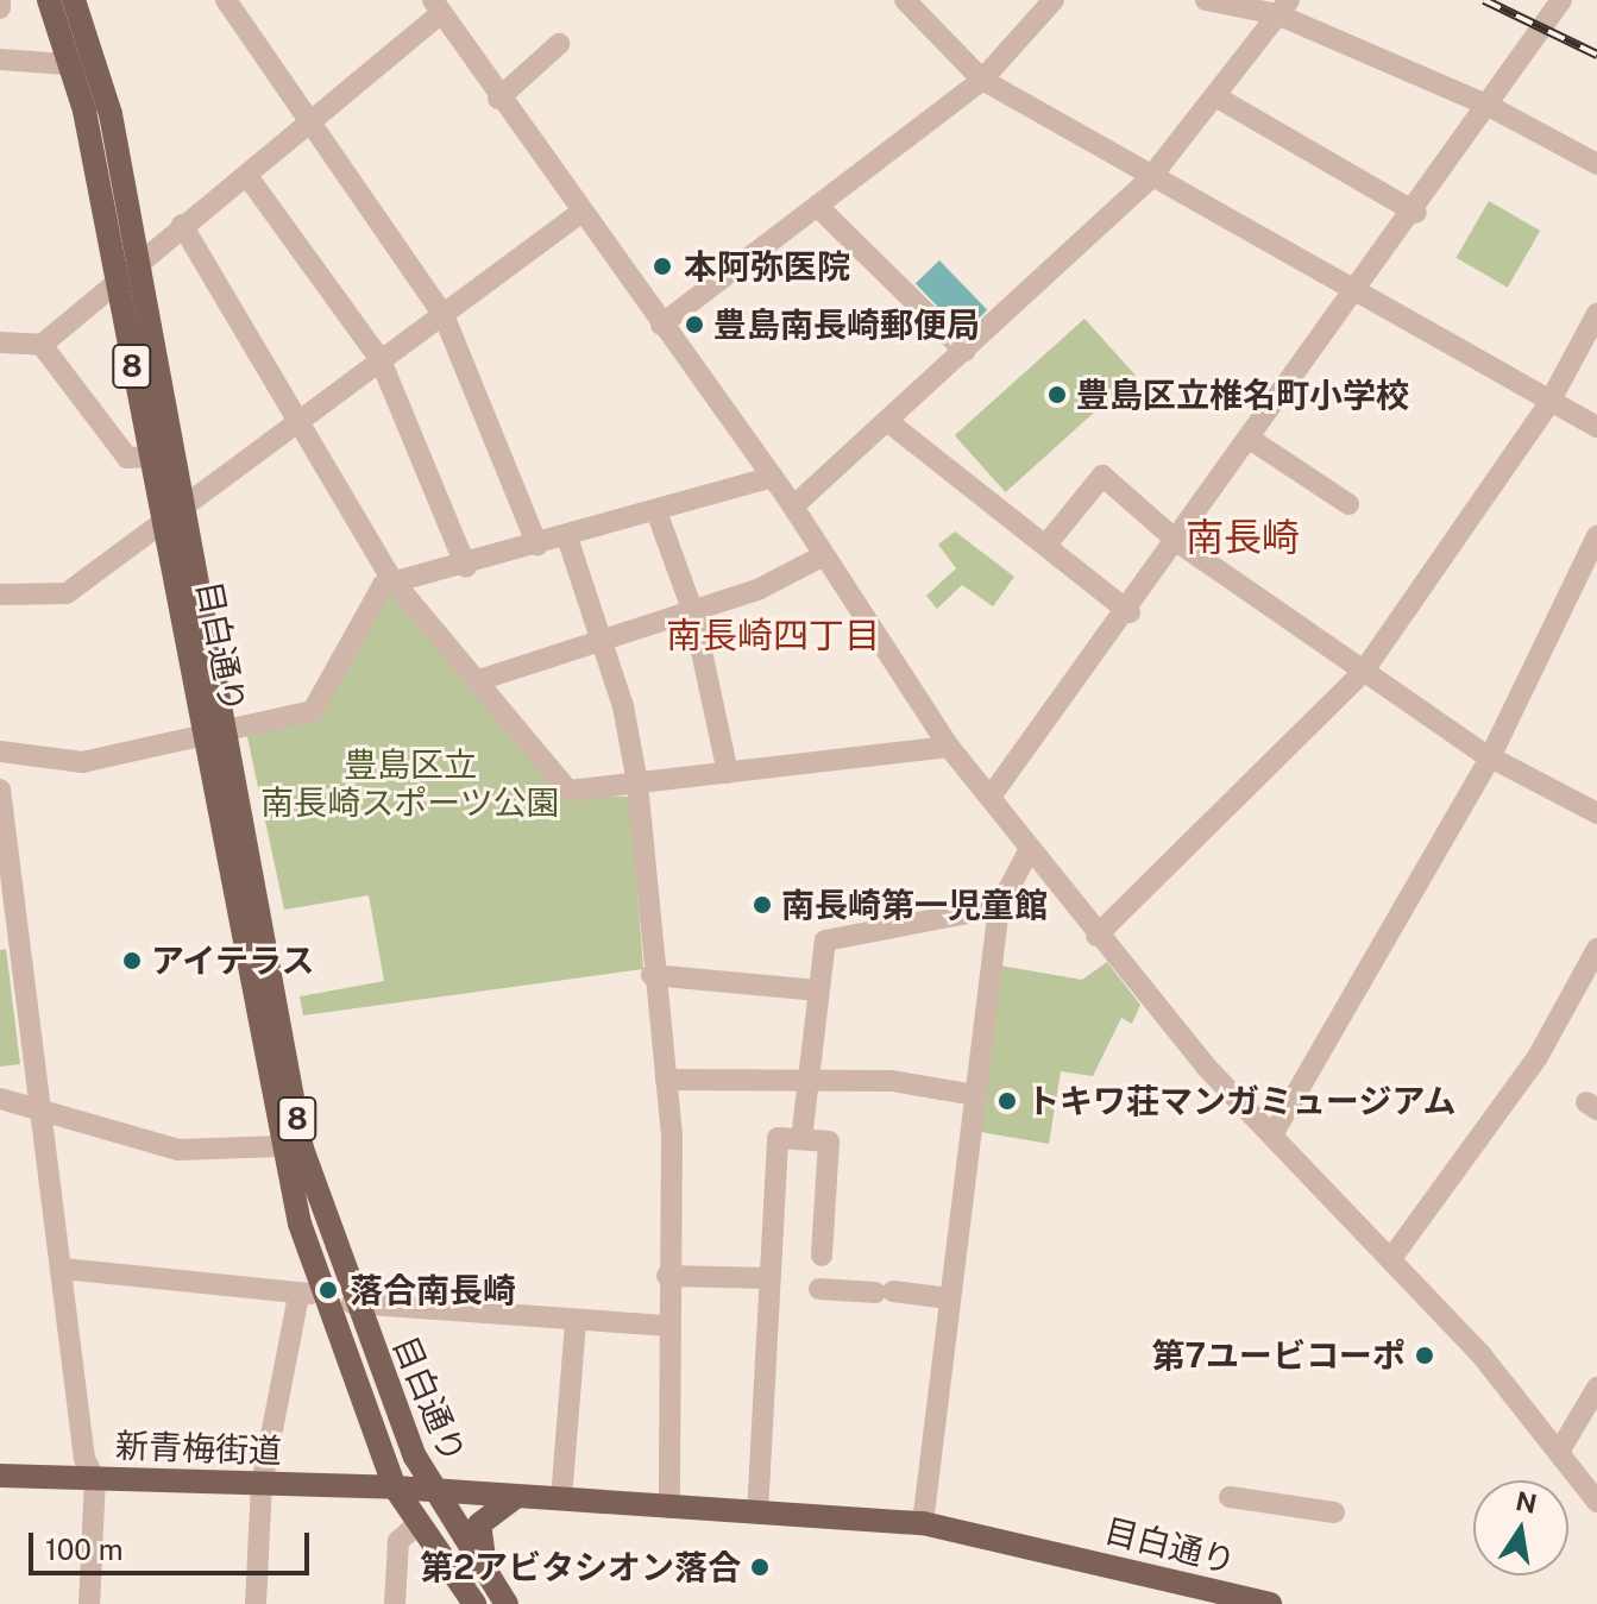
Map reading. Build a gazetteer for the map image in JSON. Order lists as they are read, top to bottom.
{
  "streets": {
    "main road": ["8", "目白通り", "新青梅街道"]
  },
  "crossings": [
    ["8", "目白通り"],
    ["8", "新青梅街道"],
    ["目白通り", "新青梅街道"]
  ],
  "districts": ["南長崎", "南長崎四丁目"],
  "parks": ["豊島区立 南長崎スポーツ公園"],
  "places": [
    "本阿弥医院",
    "豊島南長崎郵便局",
    "豊島区立椎名町小学校",
    "南長崎第一児童館",
    "アイテラス",
    "トキワ荘マンガミュージアム",
    "落合南長崎",
    "第7ユービコーポ",
    "第2アビタシオン落合"
  ],
  "scale_bar": "100 m",
  "north": "top"
}
